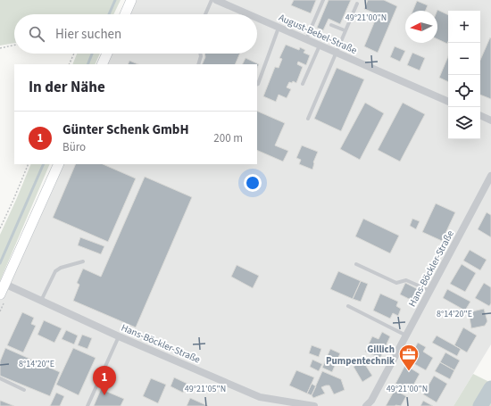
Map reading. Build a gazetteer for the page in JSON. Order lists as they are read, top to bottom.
{
  "streets": {
    "street": ["August-Bebel-Straße", "Hans-Böckler-Straße"]
  },
  "places": {
    "office": ["Gillich Pumpentechnik"]
  },
  "north": "left",
  "page": {
    "map_buttons": ["+", "−"],
    "search": "Hier suchen",
    "heading": "In der Nähe",
    "list": [
      {
        "mark": "1",
        "name": "Günter Schenk GmbH",
        "note": "Büro",
        "value": "200 m"
      }
    ],
    "pins": "1"
  },
  "coordinates": ["49°21'00\"N", "8°14'20\"E", "49°21'05\"N"]
}
